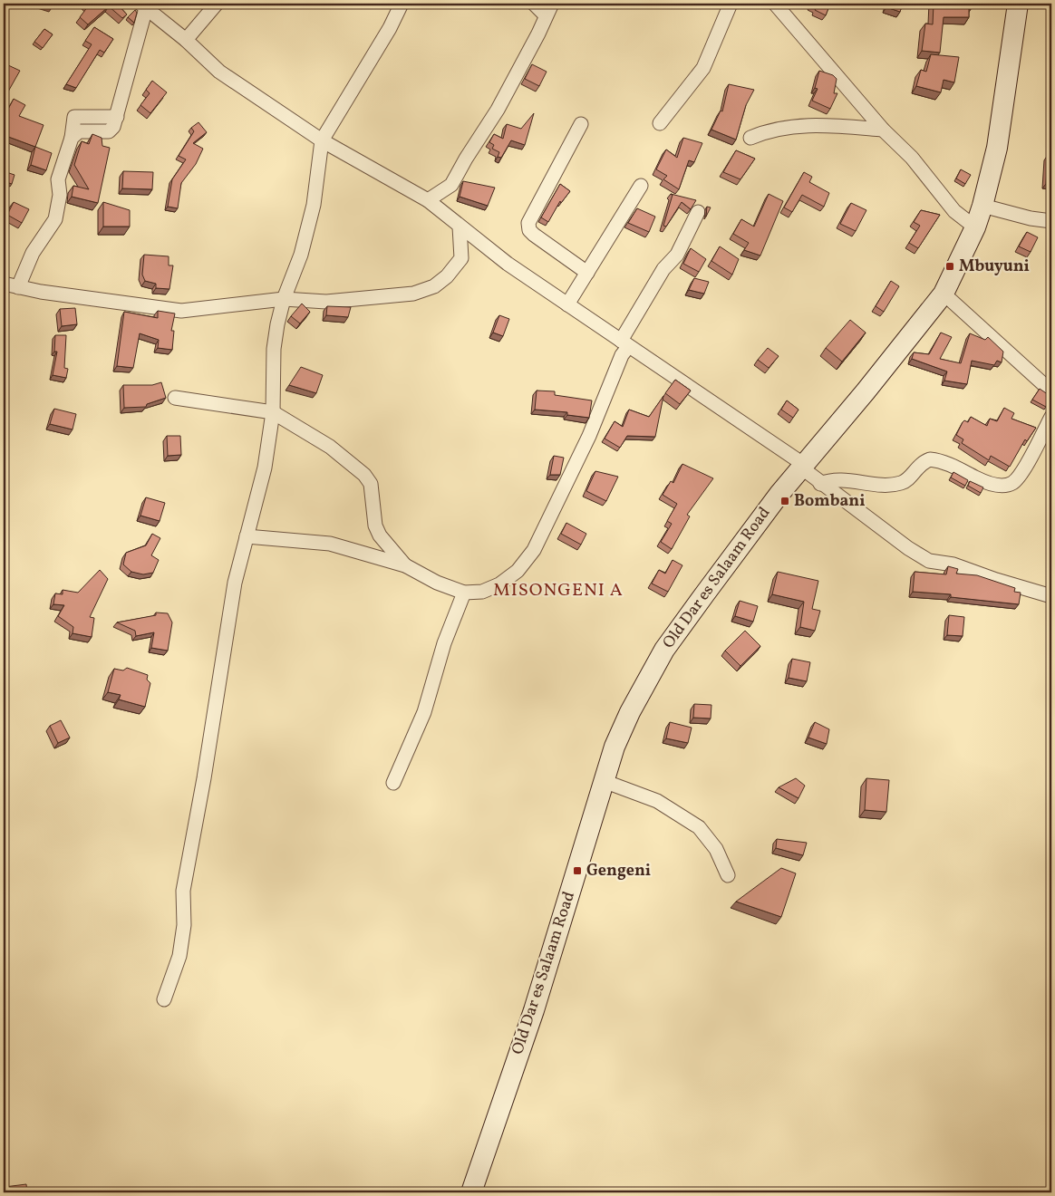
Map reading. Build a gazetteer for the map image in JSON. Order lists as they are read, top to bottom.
{
  "streets": {
    "street": ["Old Dar es Salaam Road"]
  },
  "districts": ["MISONGENI A"],
  "places": {
    "transit": ["Mbuyuni", "Bombani", "Gengeni"]
  }
}
